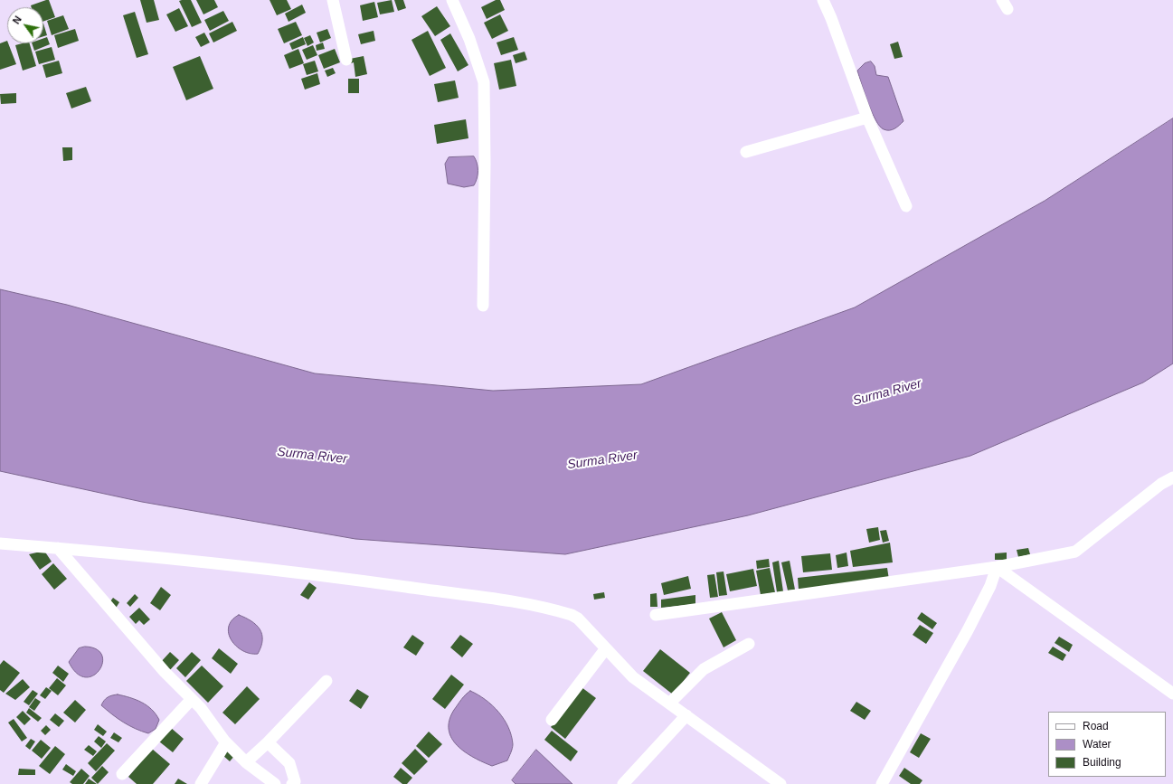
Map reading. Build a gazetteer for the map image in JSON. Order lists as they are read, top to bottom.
{
  "water": ["Surma River"],
  "legend": ["Road", "Water", "Building"],
  "north": "top left"
}
